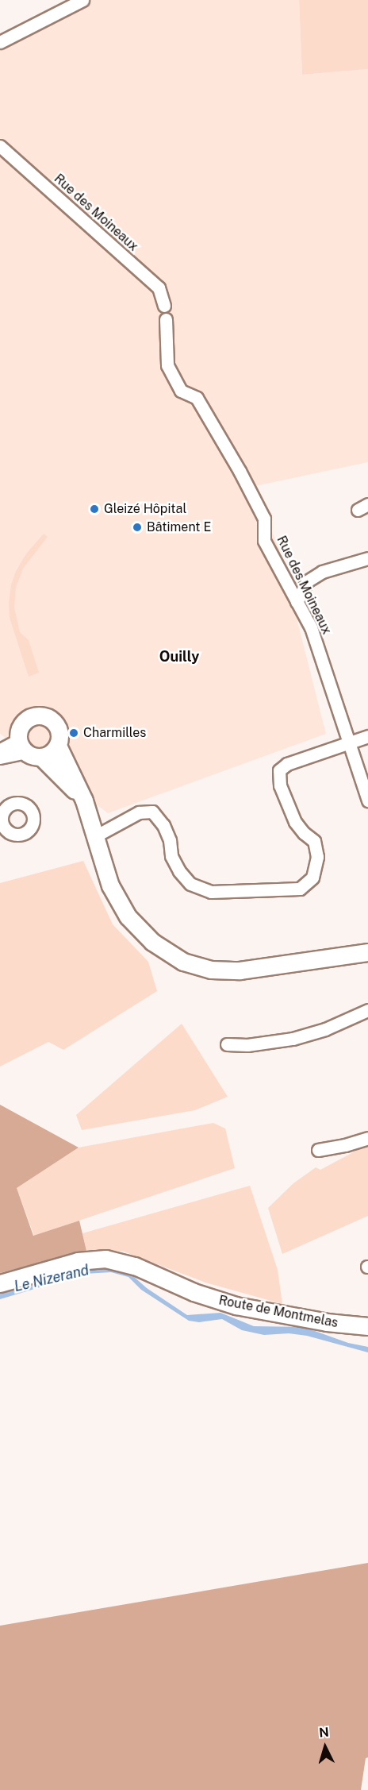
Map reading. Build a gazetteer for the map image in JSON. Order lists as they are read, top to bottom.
{
  "streets": {
    "street": ["Rue des Moineaux", "Route de Montmelas"]
  },
  "districts": ["Ouilly"],
  "water": ["Le Nizerand"],
  "places": ["Gleizé Hôpital", "Bâtiment E", "Charmilles"],
  "north": "top"
}
